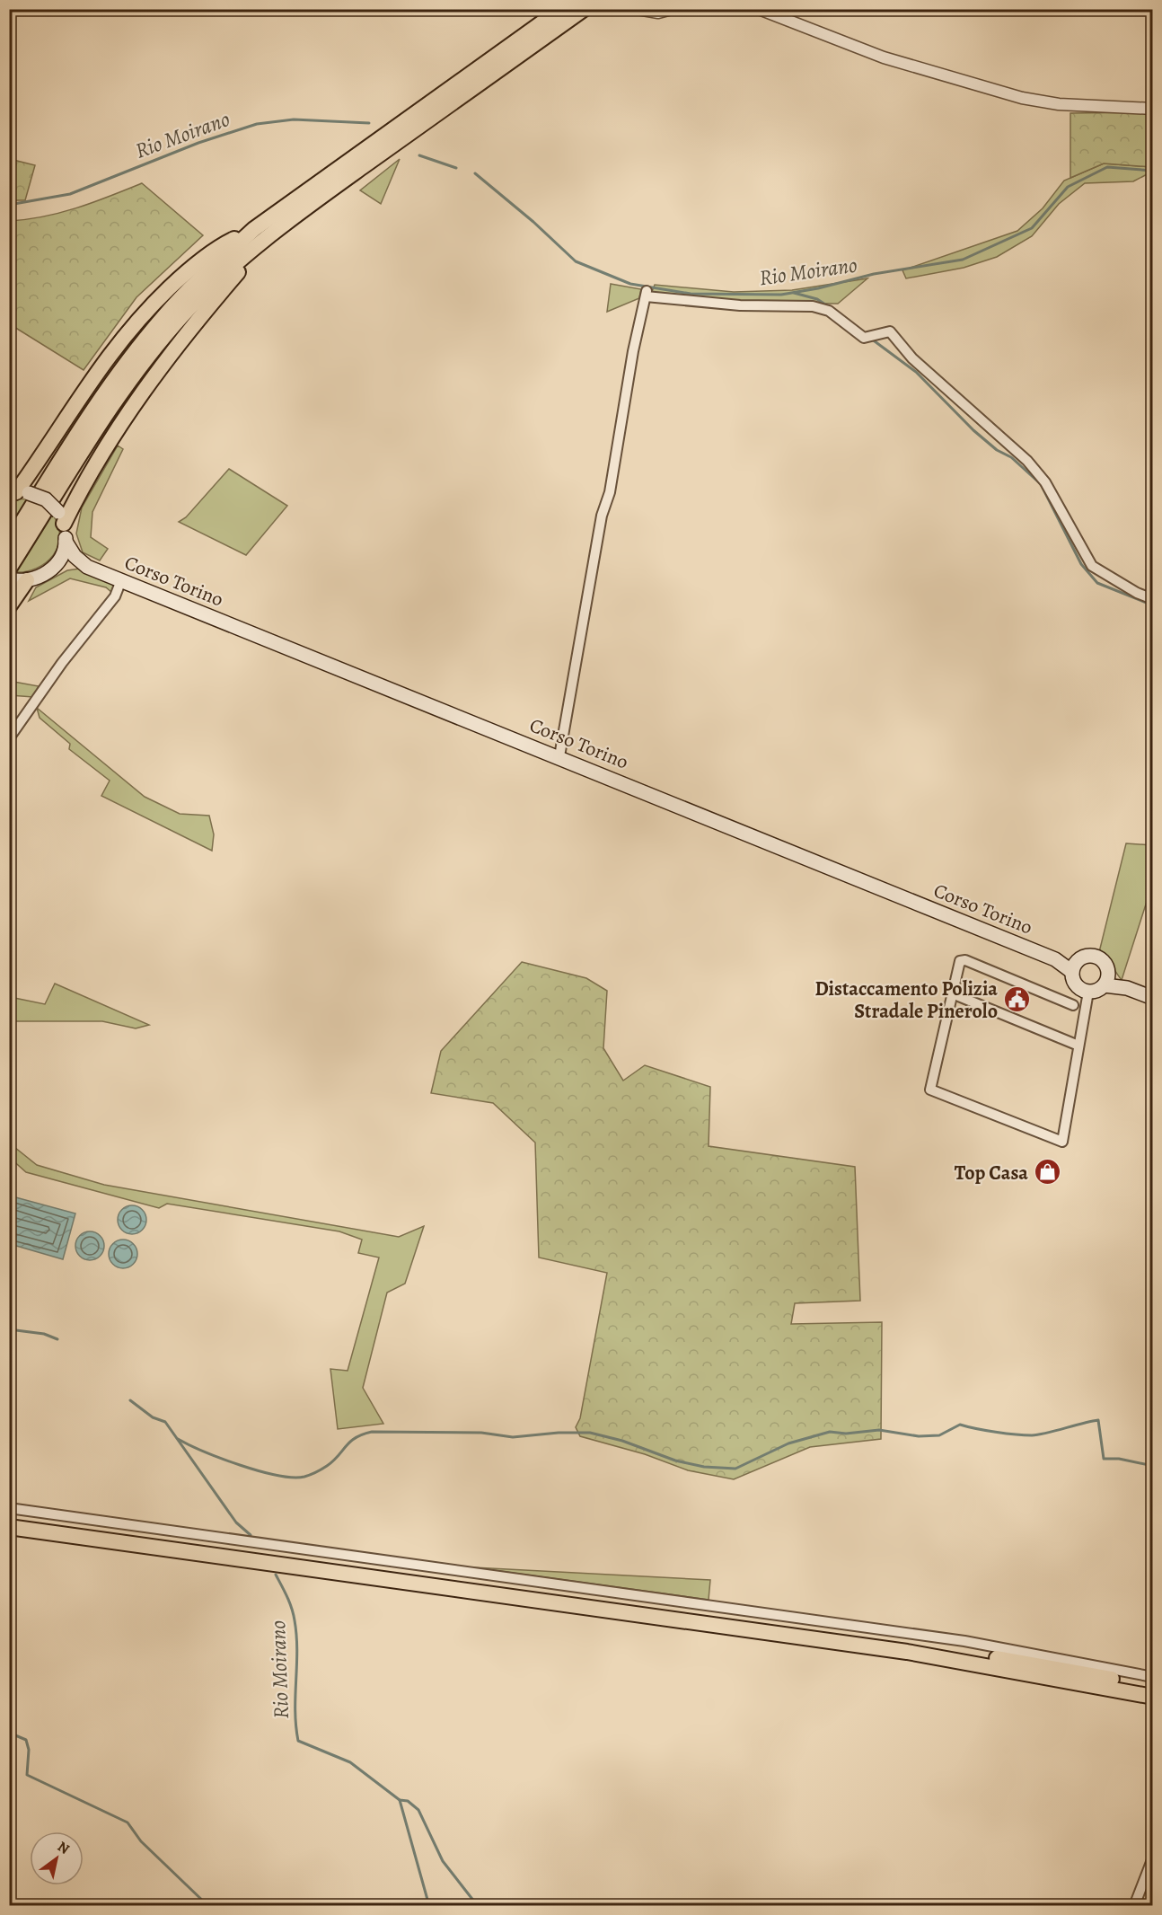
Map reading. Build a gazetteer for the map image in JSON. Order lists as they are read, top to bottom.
{
  "streets": {
    "main road": ["Corso Torino"]
  },
  "water": ["Rio Moirano"],
  "places": {
    "public building": ["Distaccamento Polizia Stradale Pinerolo"],
    "shop": ["Top Casa"]
  },
  "north": "top right"
}
